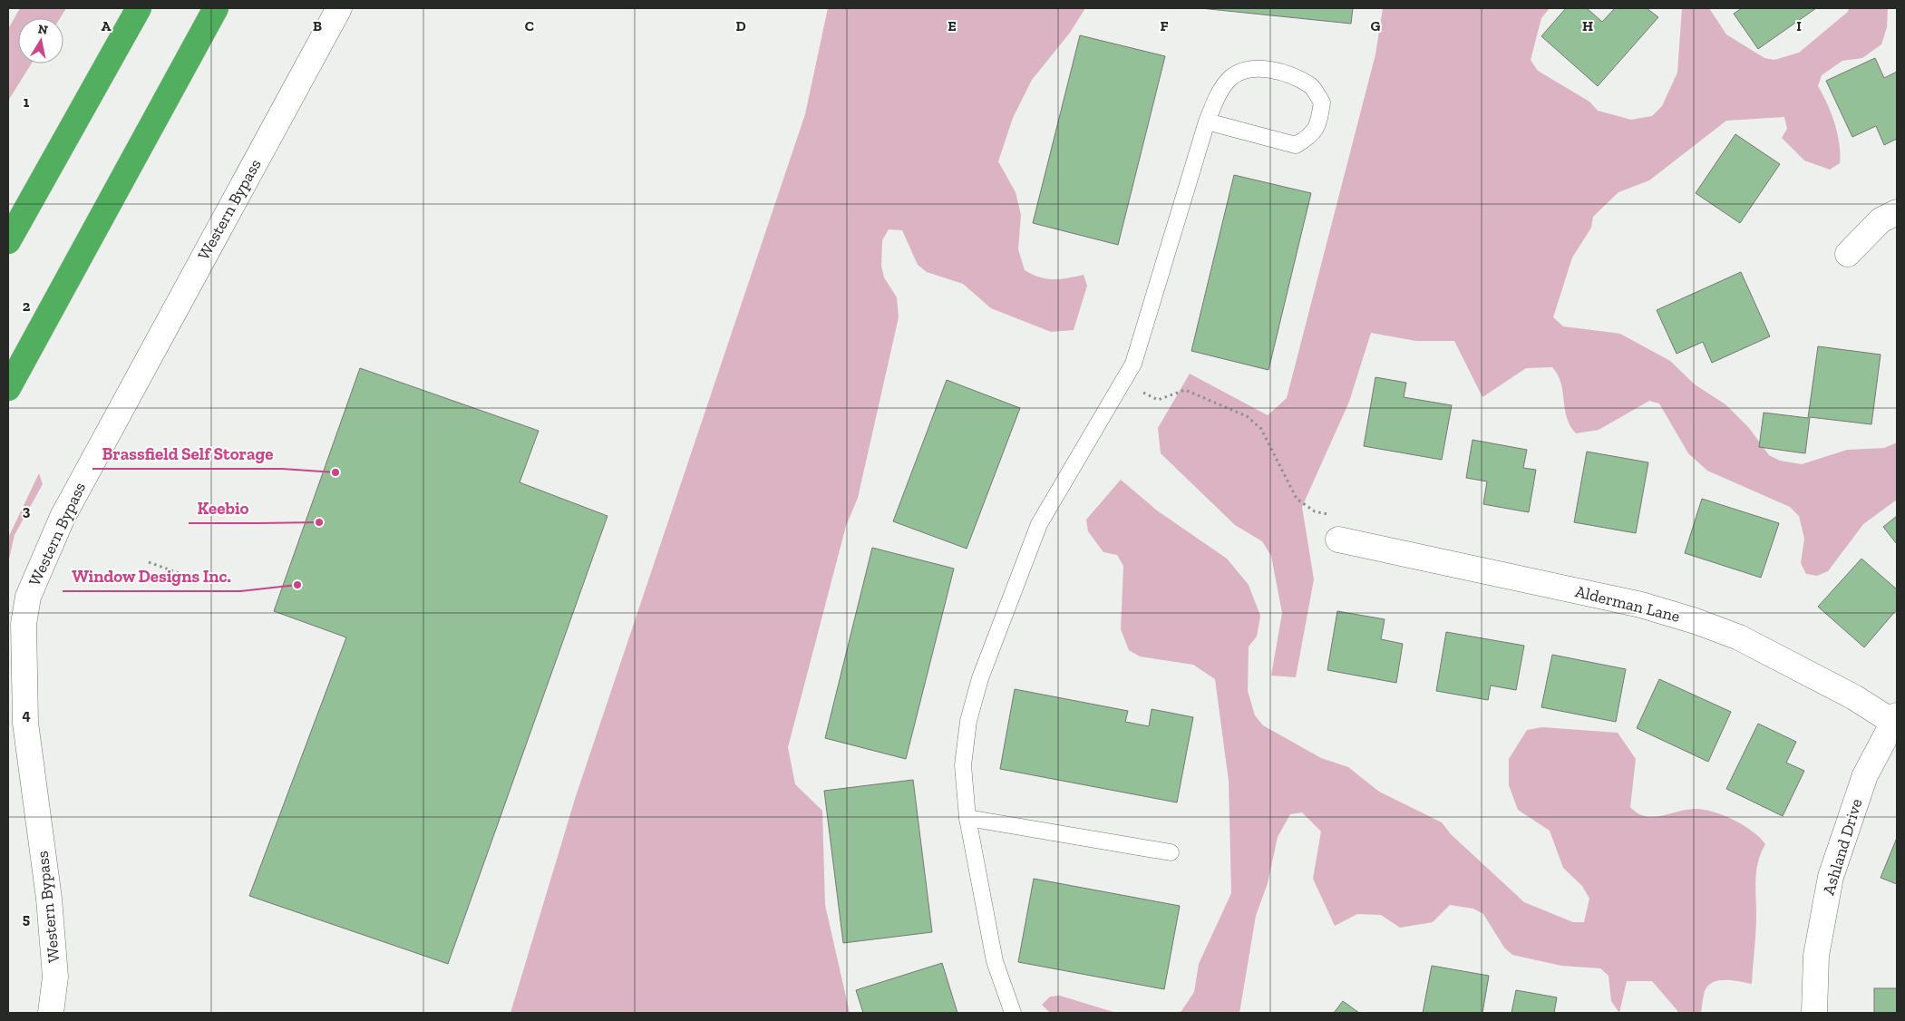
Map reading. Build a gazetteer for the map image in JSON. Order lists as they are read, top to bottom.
{
  "streets": {
    "street": ["Western Bypass", "Alderman Lane", "Ashland Drive"]
  },
  "crossings": [
    ["Alderman Lane", "Ashland Drive"]
  ],
  "places": ["Brassfield Self Storage", "Keebio", "Window Designs Inc."],
  "north": "top",
  "grid": {
    "columns": [
      "A",
      "B",
      "C",
      "D",
      "E",
      "F",
      "G",
      "H",
      "I"
    ],
    "rows": [
      "1",
      "2",
      "3",
      "4",
      "5"
    ]
  }
}
